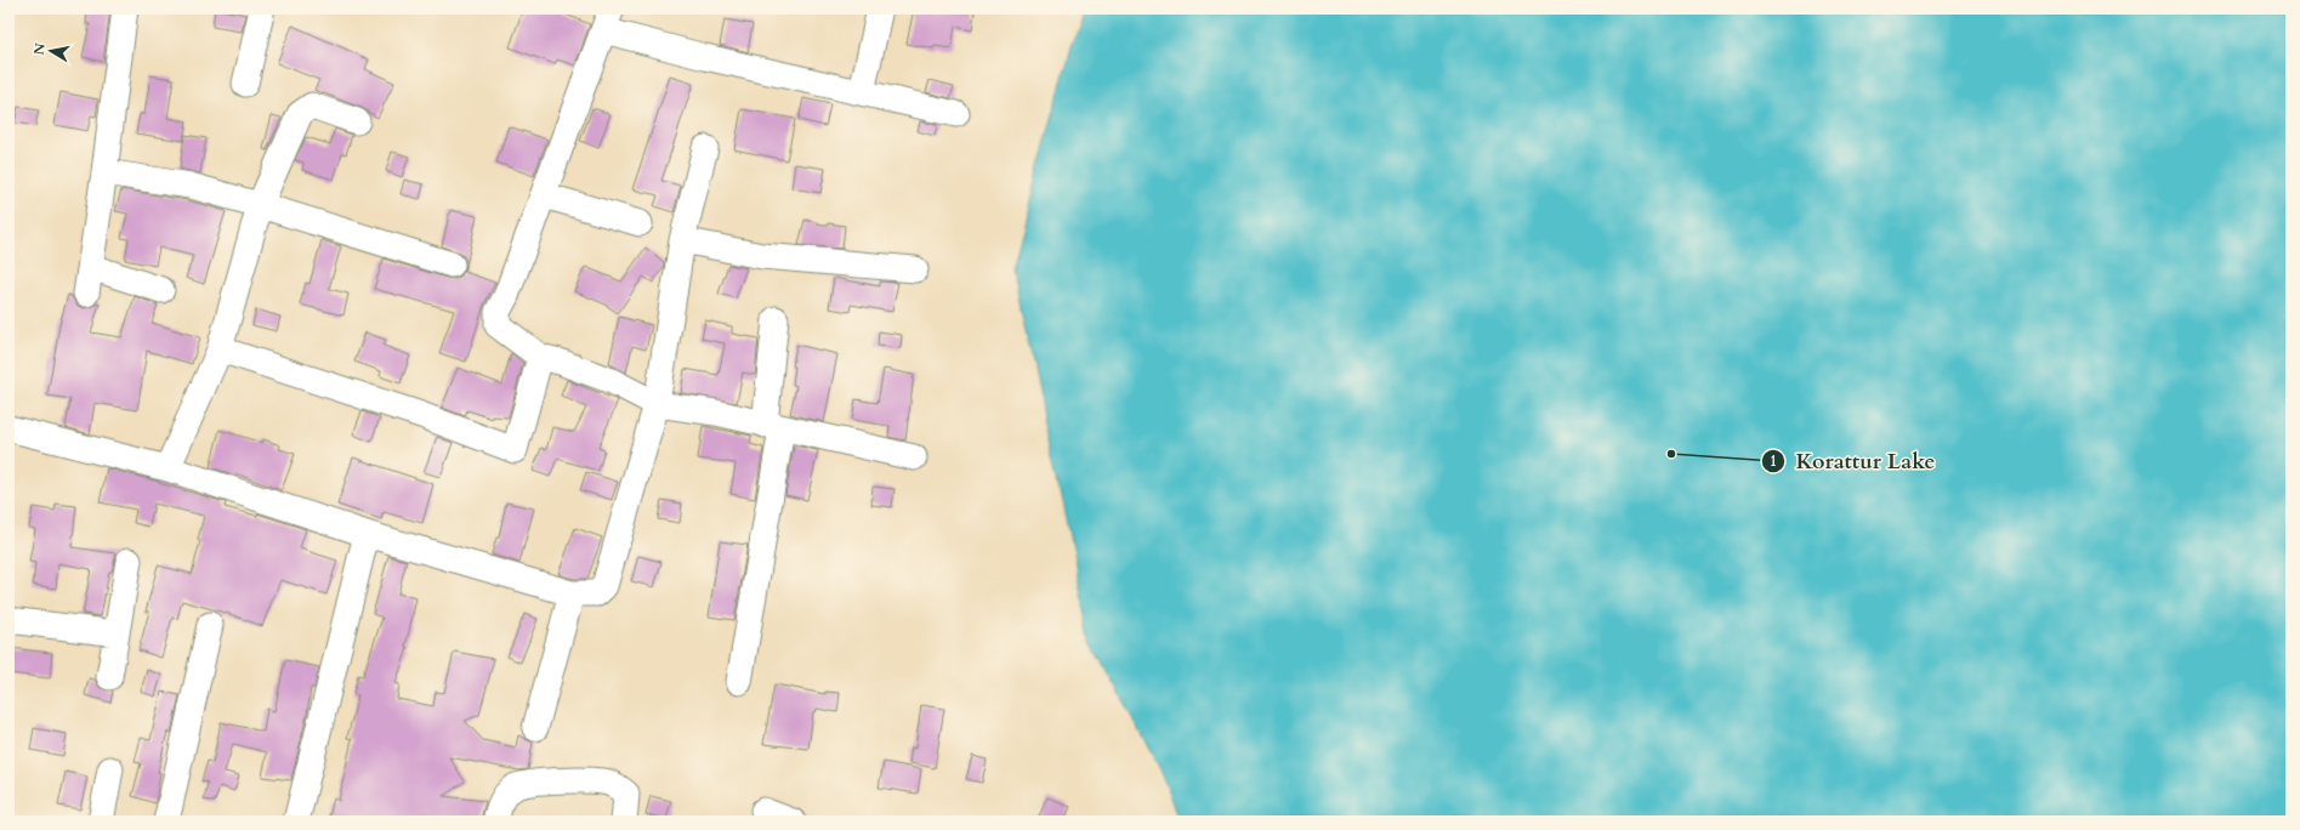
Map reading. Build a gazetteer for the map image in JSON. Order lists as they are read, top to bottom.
{
  "places": ["Korattur Lake"],
  "north": "left"
}
